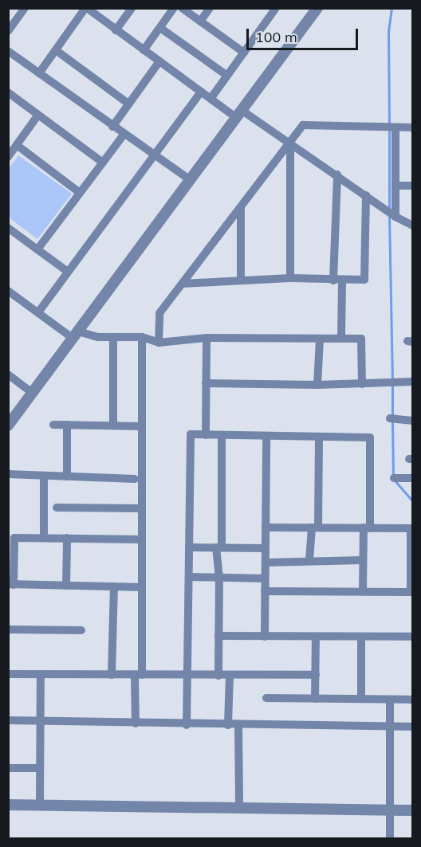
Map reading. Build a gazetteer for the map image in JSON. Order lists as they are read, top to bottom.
{
  "scale_bar": "100 m"
}
